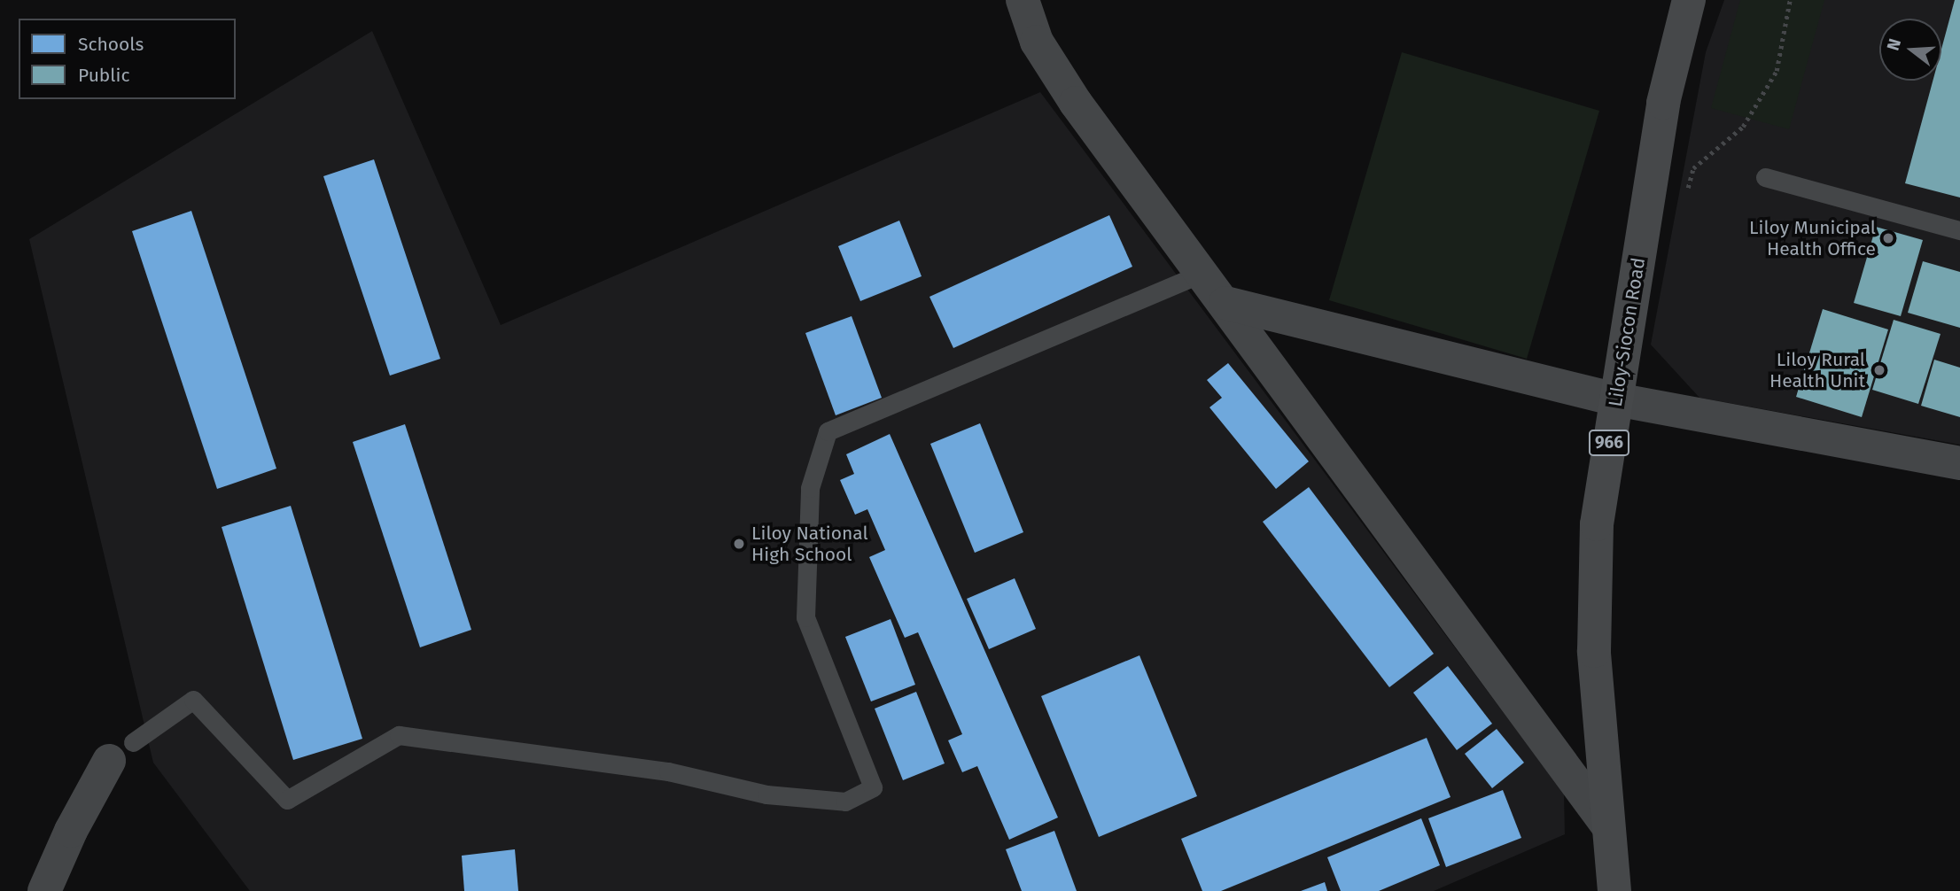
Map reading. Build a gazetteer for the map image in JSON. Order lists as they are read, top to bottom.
{
  "streets": {
    "main road": ["Liloy-Siocon Road", "966"]
  },
  "places": ["Liloy Municipal Health Office", "Liloy Rural Health Unit", "Liloy National High School"],
  "legend": ["Schools", "Public"],
  "north": "left"
}
